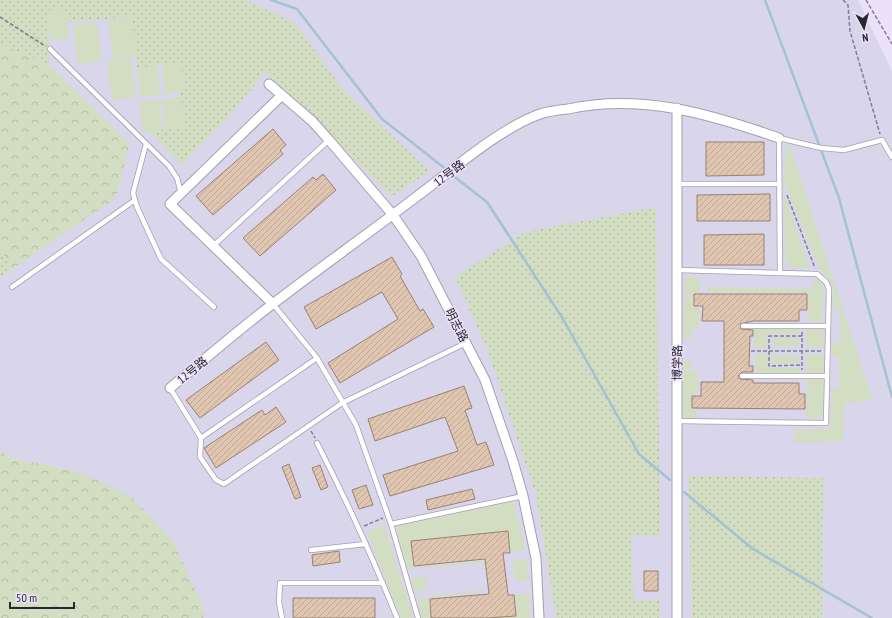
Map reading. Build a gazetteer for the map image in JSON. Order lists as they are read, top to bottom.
{
  "streets": {
    "street": ["12号路", "明志路", "博学路"]
  },
  "crossings": [
    ["12号路", "明志路"],
    ["12号路", "博学路"]
  ],
  "scale_bar": "50 m",
  "north": "bottom"
}
